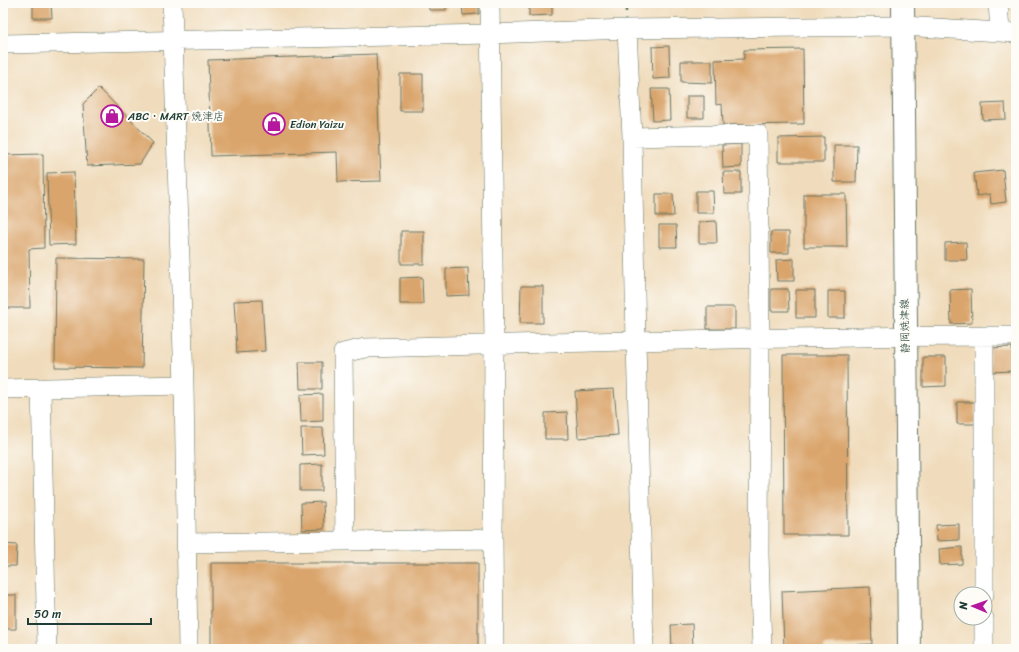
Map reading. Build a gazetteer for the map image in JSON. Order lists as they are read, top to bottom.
{
  "streets": {
    "main road": ["静岡焼津線"]
  },
  "places": {
    "shop": ["ABC・MART 焼津店", "Edion Yaizu"]
  },
  "scale_bar": "50 m",
  "north": "left"
}
